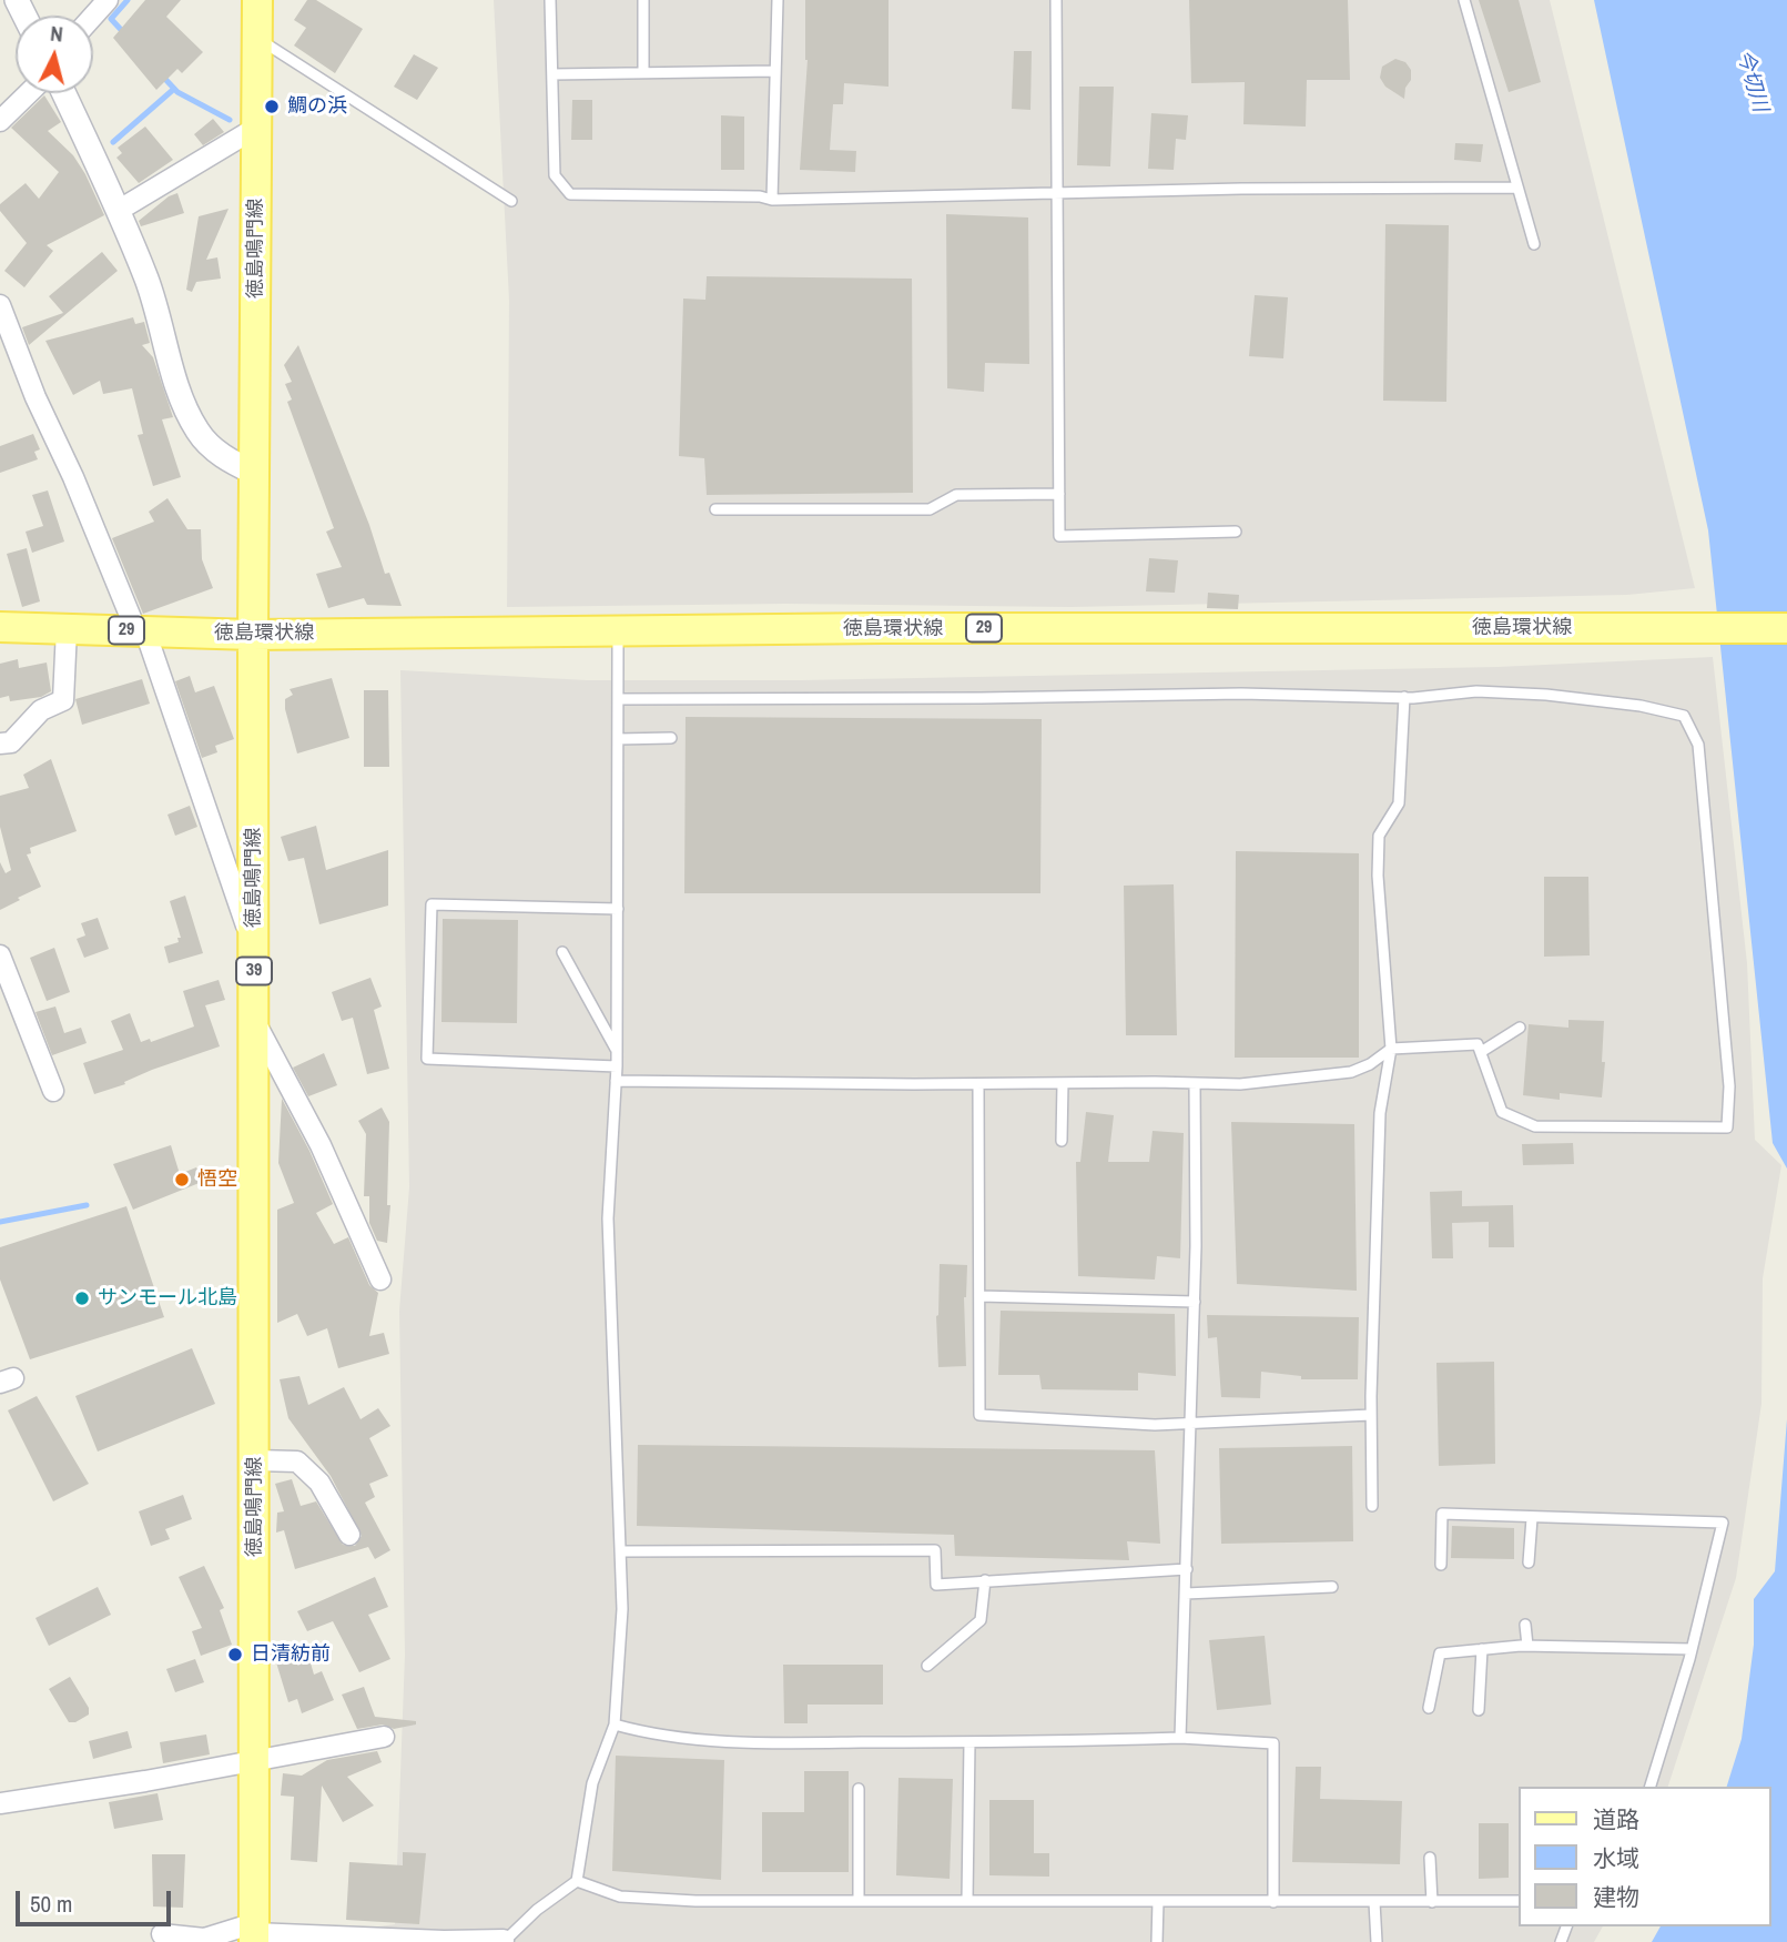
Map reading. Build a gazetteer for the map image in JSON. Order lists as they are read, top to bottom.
{
  "streets": {
    "main road": [
      "徳島鳴門線",
      "29",
      "徳島環状線",
      "39"
    ]
  },
  "crossings": [
    ["徳島鳴門線", "徳島環状線"]
  ],
  "water": ["今切川"],
  "places": [
    "鯛の浜",
    "悟空",
    "サンモール北島",
    "日清紡前"
  ],
  "legend": ["道路", "水域", "建物"],
  "scale_bar": "50 m",
  "north": "top"
}
